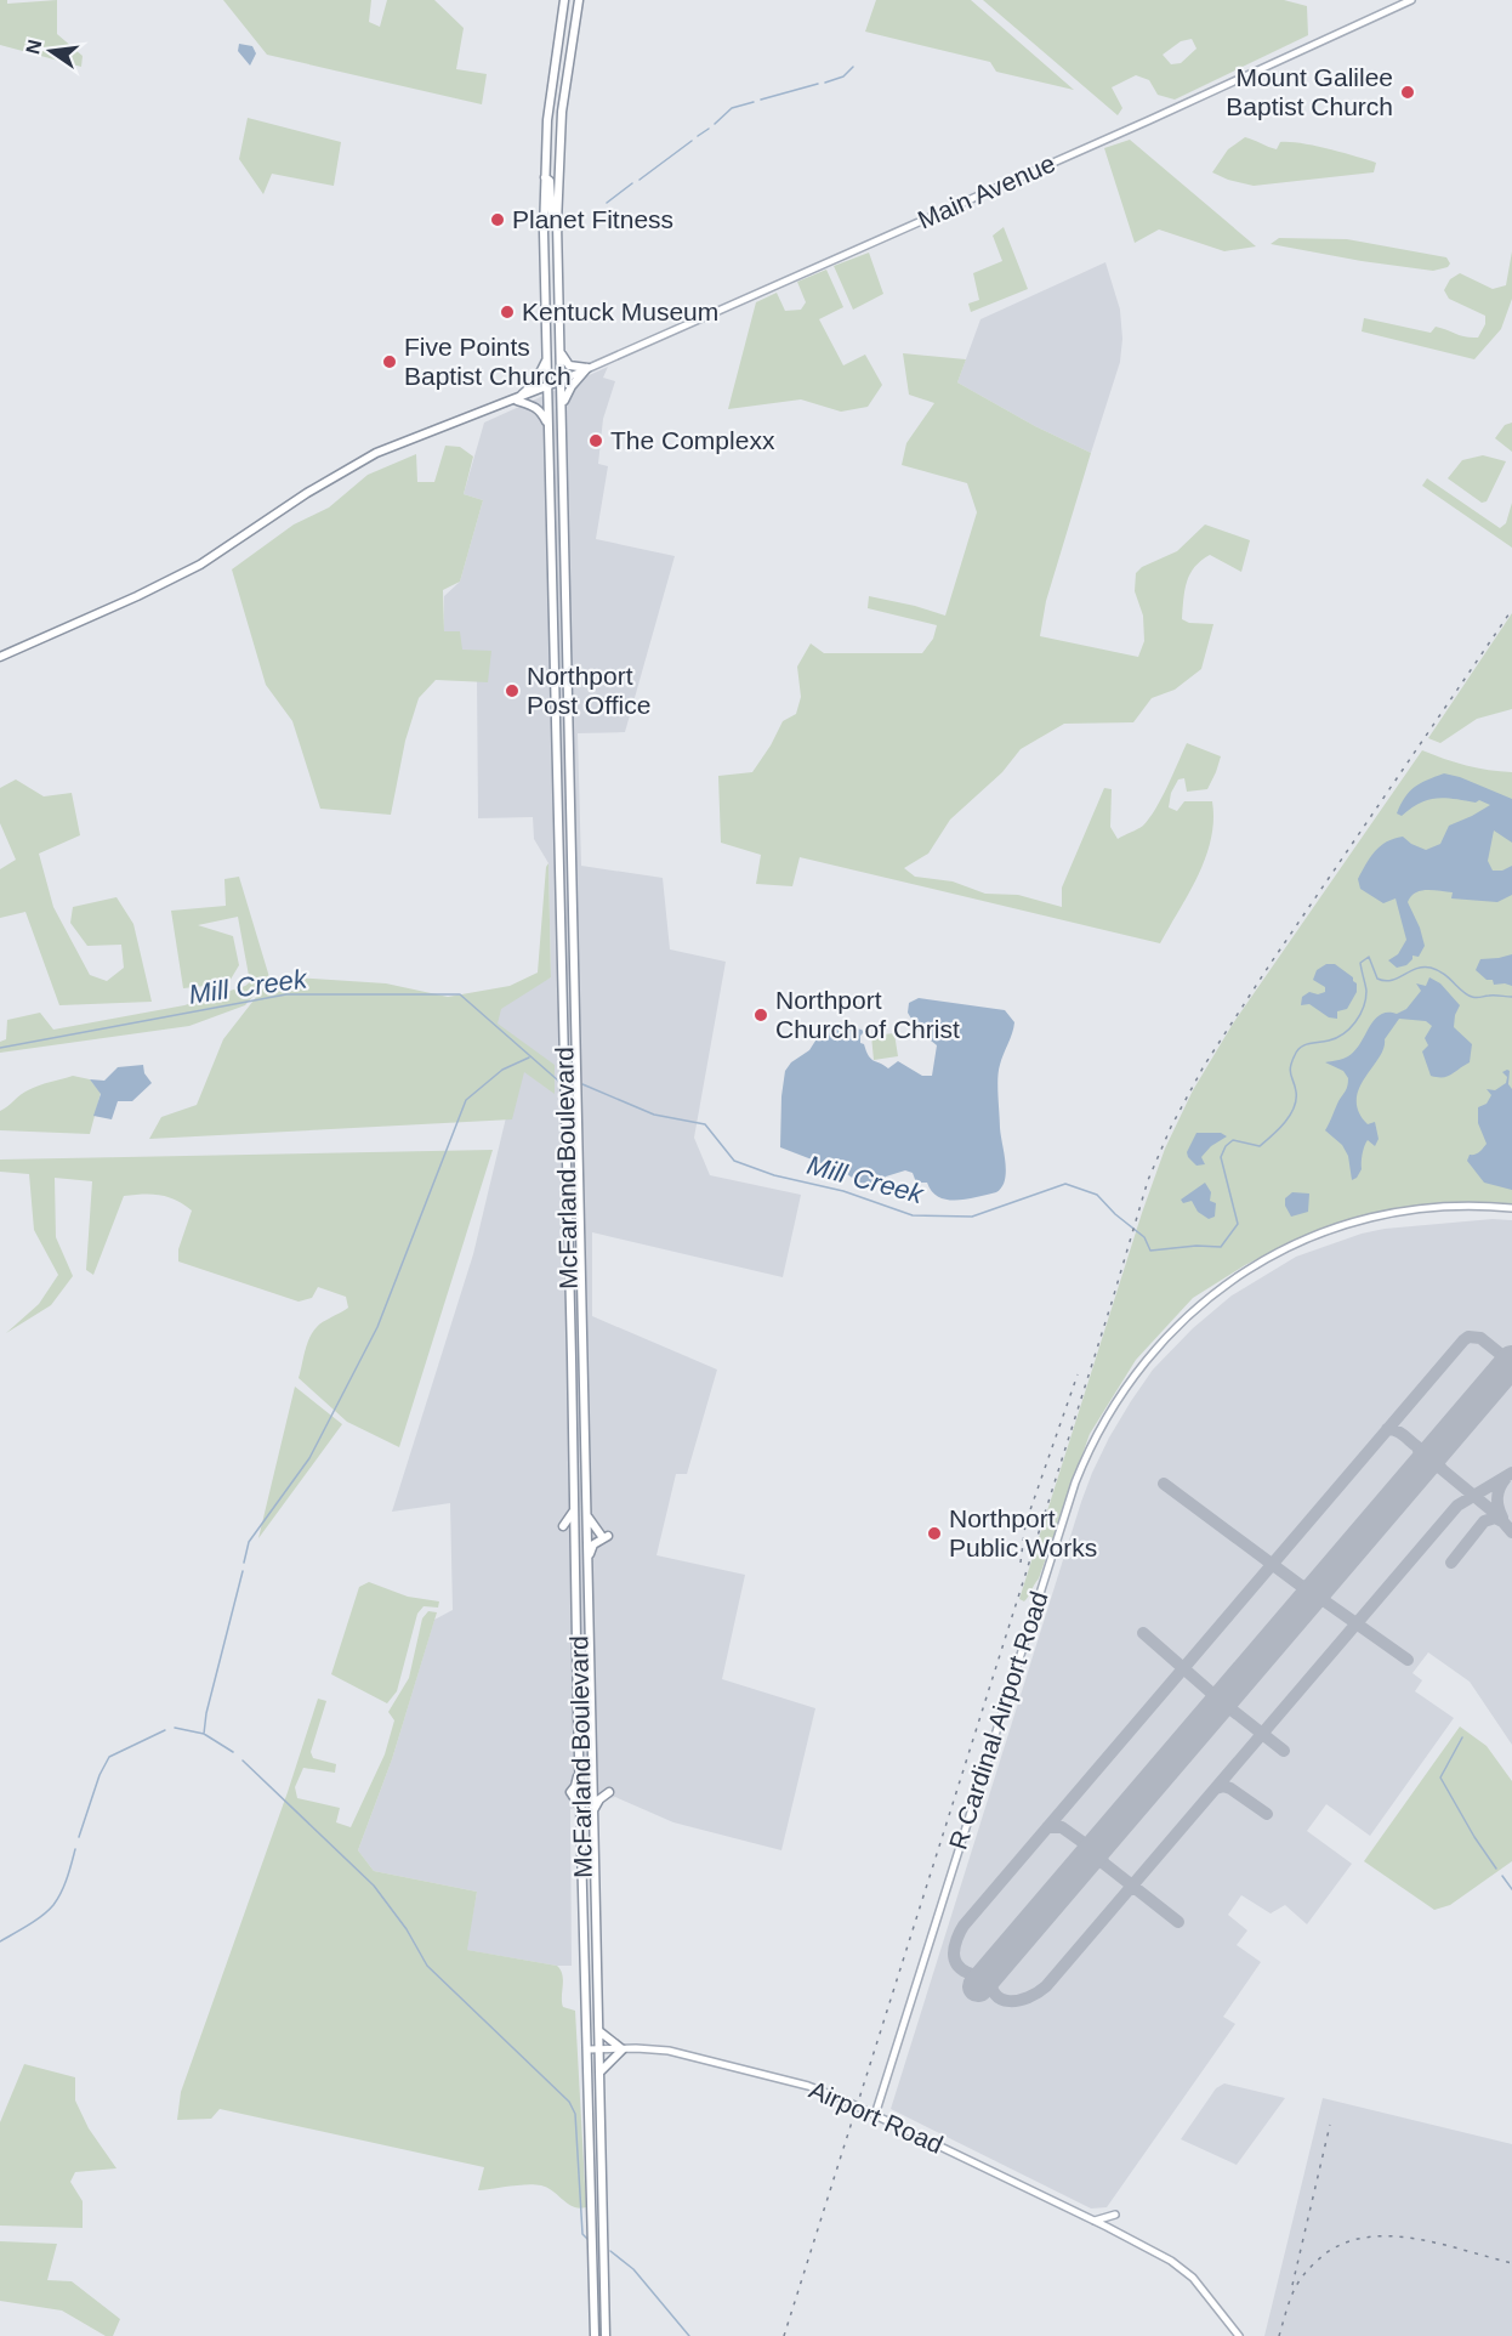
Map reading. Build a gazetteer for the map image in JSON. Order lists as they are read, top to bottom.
{
  "streets": {
    "highway": ["McFarland Boulevard"],
    "main road": ["Main Avenue", "R Cardinal Airport Road", "Airport Road"]
  },
  "crossings": [
    ["Main Avenue", "McFarland Boulevard"],
    ["McFarland Boulevard", "Airport Road"],
    ["R Cardinal Airport Road", "Airport Road"]
  ],
  "water": ["Mill Creek"],
  "places": [
    "Mount Galilee Baptist Church",
    "Planet Fitness",
    "Kentuck Museum",
    "Five Points Baptist Church",
    "The Complexx",
    "Northport Post Office",
    "Northport Church of Christ",
    "Northport Public Works"
  ],
  "north": "left"
}
